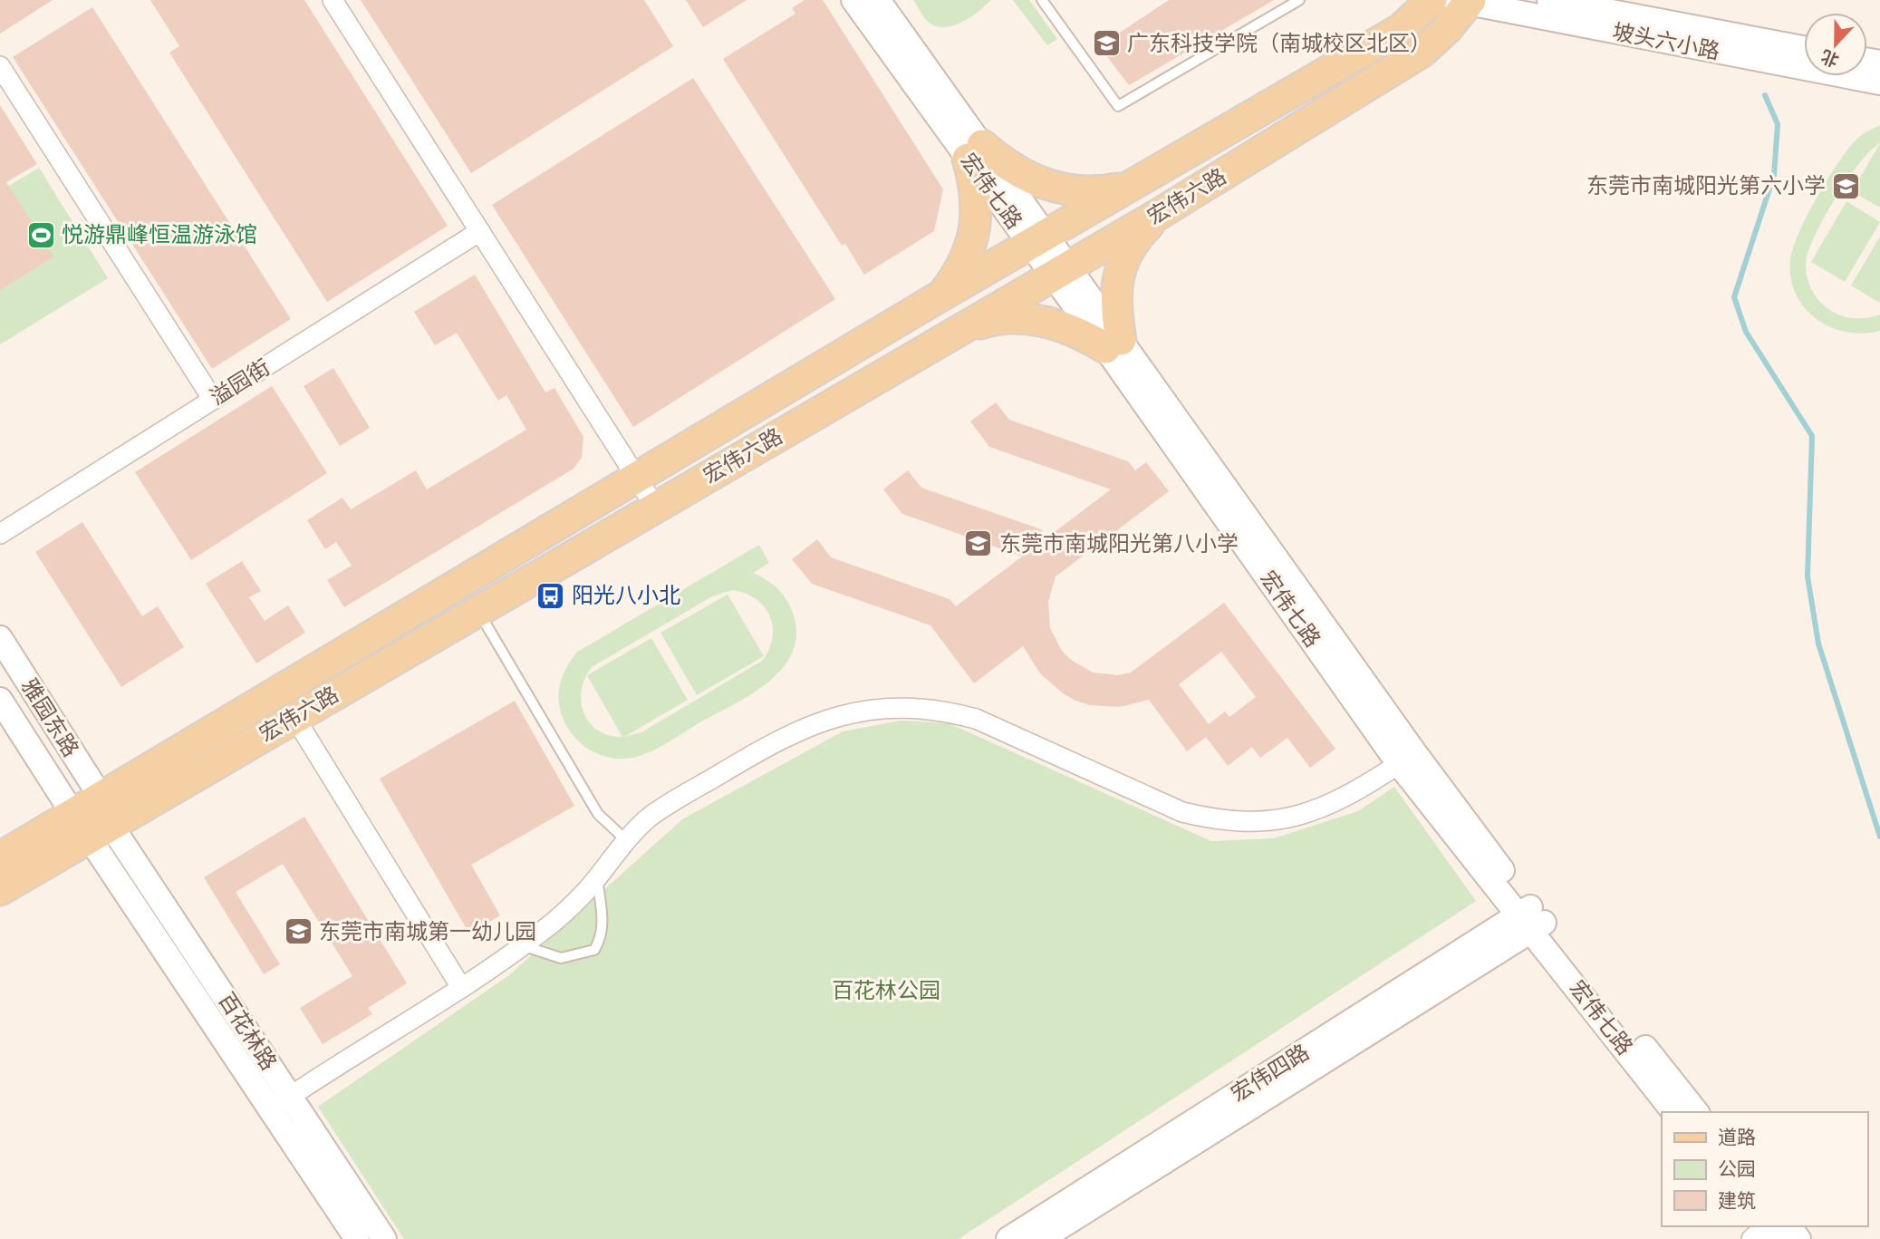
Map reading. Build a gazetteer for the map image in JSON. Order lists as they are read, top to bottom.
{
  "streets": {
    "main road": ["宏伟六路"],
    "street": [
      "坡头六小路",
      "宏伟七路",
      "溢园街",
      "雅园东路",
      "百花林路",
      "宏伟四路"
    ]
  },
  "crossings": [
    ["坡头六小路", "宏伟六路"],
    ["宏伟七路", "宏伟六路"],
    ["宏伟七路", "宏伟四路"],
    ["宏伟六路", "雅园东路"],
    ["宏伟六路", "百花林路"],
    ["雅园东路", "百花林路"]
  ],
  "parks": ["百花林公园"],
  "places": {
    "school or university": [
      "广东科技学院（南城校区北区）",
      "东莞市南城阳光第六小学",
      "东莞市南城阳光第八小学",
      "东莞市南城第一幼儿园"
    ],
    "sports": ["悦游鼎峰恒温游泳馆"],
    "bus stop": ["阳光八小北"]
  },
  "legend": ["道路", "公园", "建筑"],
  "north": "bottom"
}
